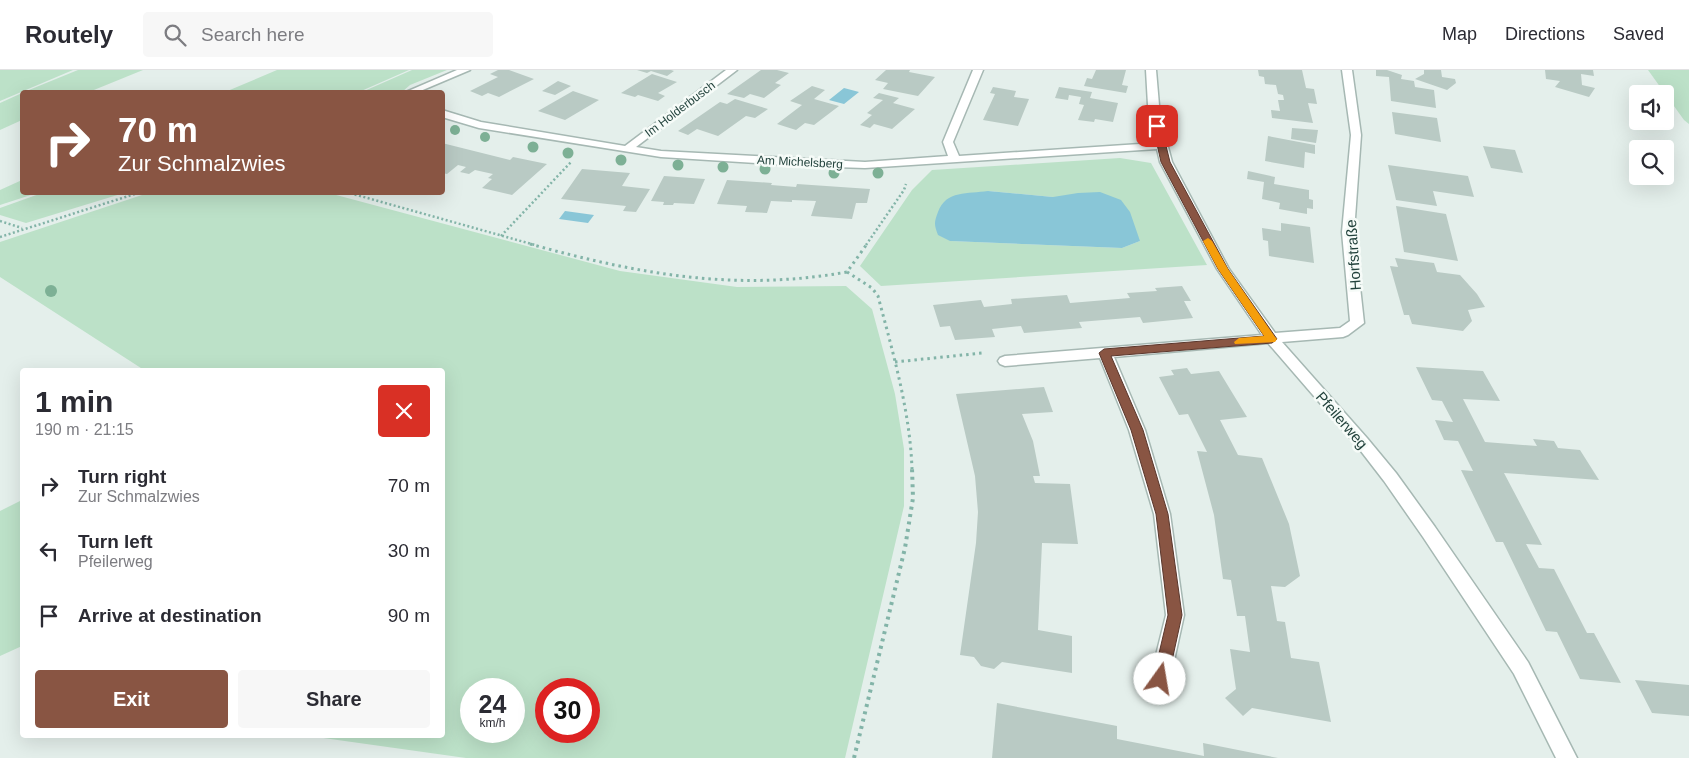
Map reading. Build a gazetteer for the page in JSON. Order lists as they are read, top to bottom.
{
  "streets": {
    "street": [
      "Im Holderbusch",
      "Am Michelsberg",
      "Horfstraße",
      "Pfeilerweg"
    ]
  },
  "crossings": [
    ["Im Holderbusch", "Am Michelsberg"],
    ["Am Michelsberg", "Pfeilerweg"],
    ["Horfstraße", "Pfeilerweg"]
  ],
  "page": {
    "header": "Routely",
    "search": "Search here",
    "nav": ["Map", "Directions", "Saved"],
    "turn": ["70 m", "Zur Schmalzwies"],
    "heading": ["1 min", "190 m · 21:15"],
    "list": [
      {
        "name": "Turn right",
        "note": "Zur Schmalzwies",
        "value": "70 m"
      },
      {
        "name": "Turn left",
        "note": "Pfeilerweg",
        "value": "30 m"
      },
      {
        "name": "Arrive at destination",
        "value": "90 m"
      }
    ],
    "buttons": ["Exit", "Share"],
    "speed": "24 km/h",
    "limit": "30"
  }
}
